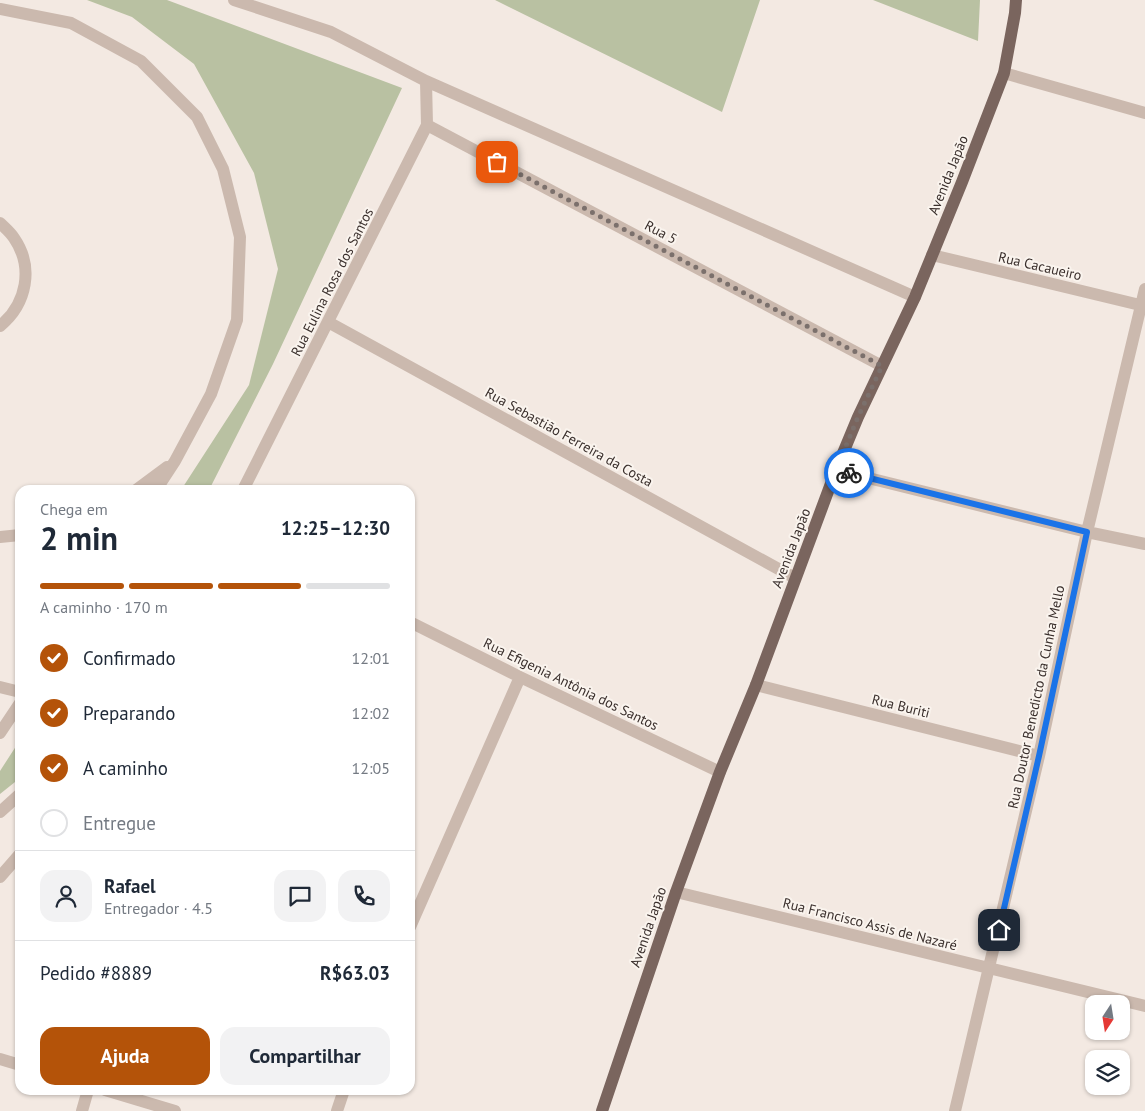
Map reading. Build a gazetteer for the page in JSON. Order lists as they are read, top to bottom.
{
  "streets": {
    "main road": ["Avenida Japão"],
    "street": [
      "Rua 5",
      "Rua Cacaueiro",
      "Rua Eulina Rosa dos Santos",
      "Rua Sebastião Ferreira da Costa",
      "Rua Efigenia Antônia dos Santos",
      "Rua Doutor Benedicto da Cunha Mello",
      "Rua Buriti",
      "Rua Francisco Assis de Nazaré"
    ]
  },
  "crossings": [
    ["Avenida Japão", "Rua 5"],
    ["Avenida Japão", "Rua Cacaueiro"],
    ["Avenida Japão", "Rua Sebastião Ferreira da Costa"],
    ["Avenida Japão", "Rua Efigenia Antônia dos Santos"],
    ["Avenida Japão", "Rua Buriti"],
    ["Avenida Japão", "Rua Francisco Assis de Nazaré"],
    ["Rua 5", "Rua Eulina Rosa dos Santos"],
    ["Rua Cacaueiro", "Rua Doutor Benedicto da Cunha Mello"],
    ["Rua Eulina Rosa dos Santos", "Rua Sebastião Ferreira da Costa"],
    ["Rua Doutor Benedicto da Cunha Mello", "Rua Buriti"],
    ["Rua Doutor Benedicto da Cunha Mello", "Rua Francisco Assis de Nazaré"]
  ],
  "north": "bottom",
  "page": {
    "heading": ["2 min", "Chega em", "12:25–12:30"],
    "panel": [
      "Rafael",
      "Entregador · 4.5",
      "Pedido #8889",
      "R$63.03"
    ],
    "bar": "A caminho · 170 m",
    "list": [
      ["Confirmado", "12:01"],
      ["Preparando", "12:02"],
      ["A caminho", "12:05"],
      "Entregue"
    ],
    "buttons": ["Ajuda", "Compartilhar"]
  }
}
